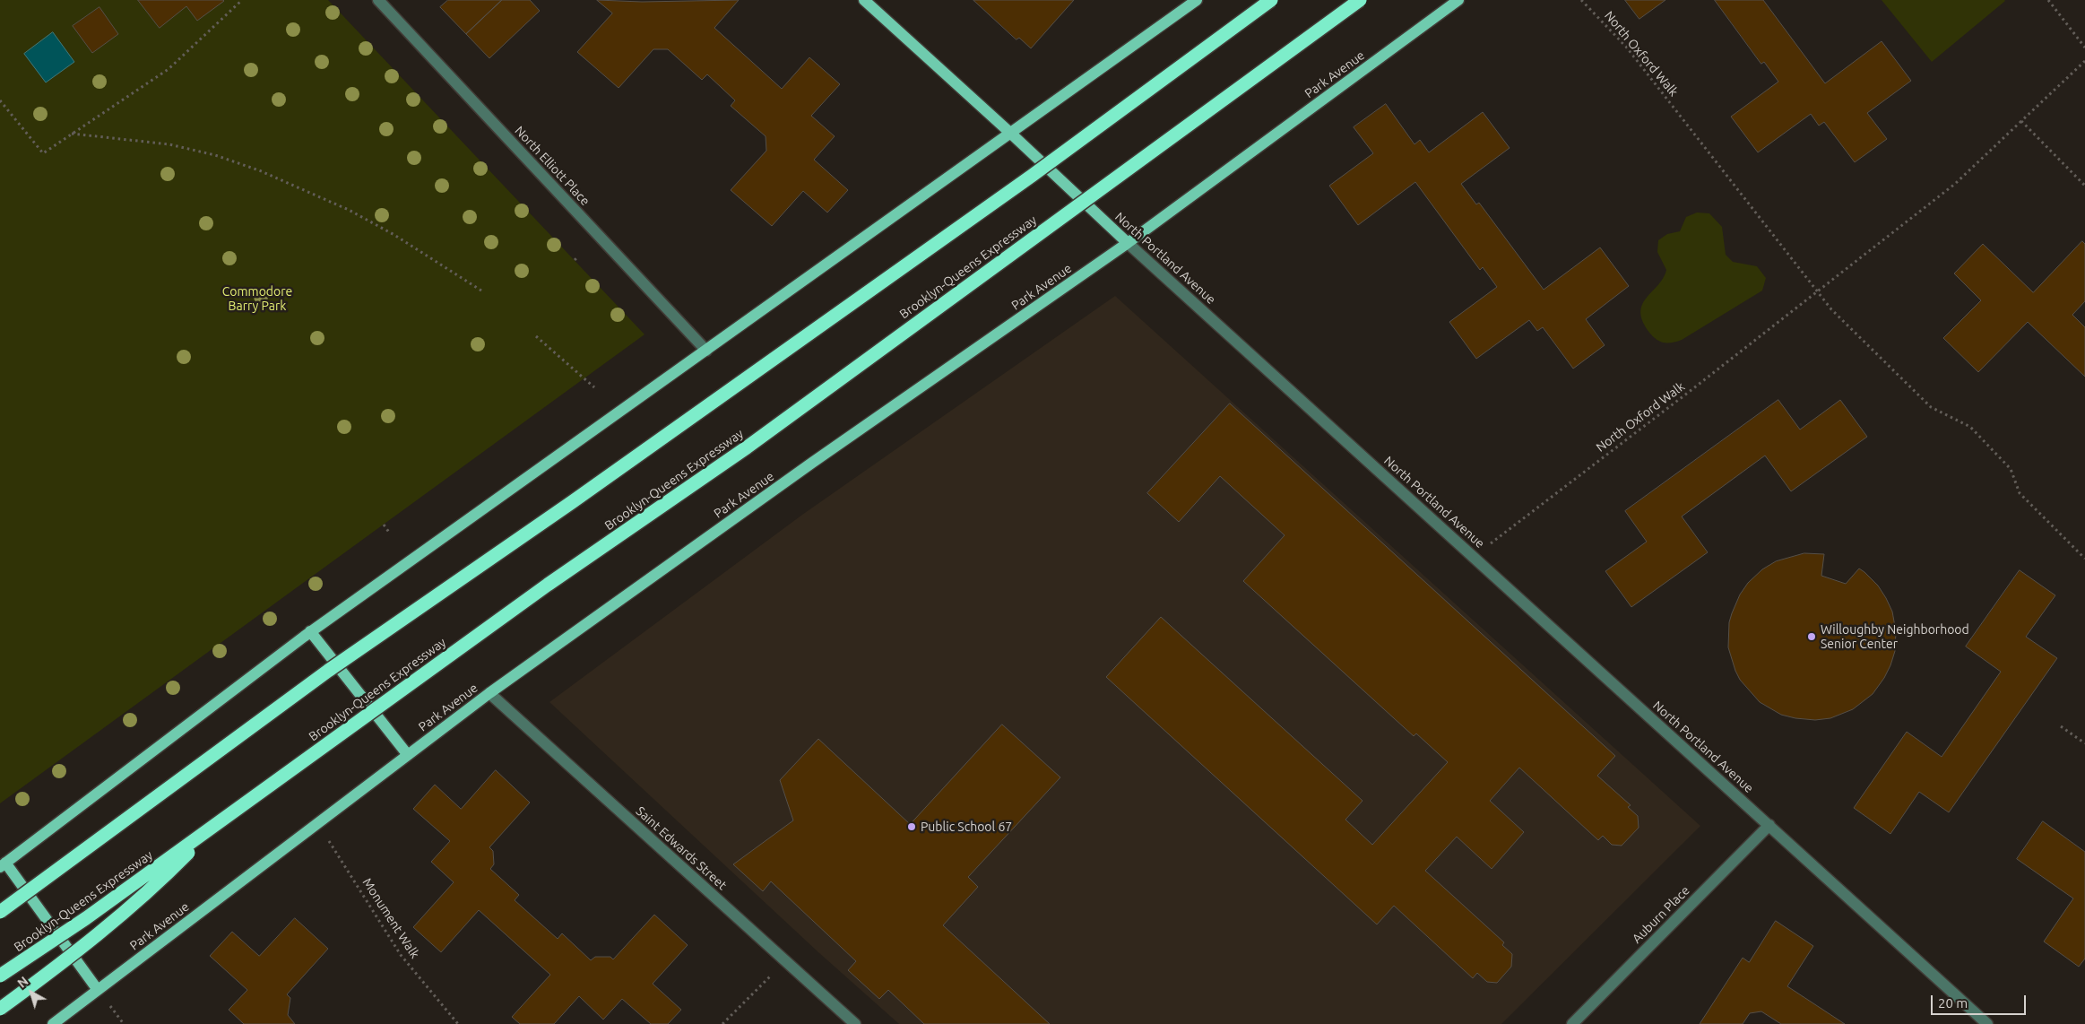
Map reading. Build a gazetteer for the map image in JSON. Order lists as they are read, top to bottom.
{
  "streets": {
    "highway": ["Brooklyn-Queens Expressway"],
    "main road": ["Park Avenue", "North Portland Avenue"],
    "street": ["North Elliott Place", "Saint Edwards Street", "Auburn Place"],
    "path": ["North Oxford Walk", "Monument Walk"]
  },
  "crossings": [
    ["North Oxford Walk", "North Portland Avenue"],
    ["Park Avenue", "North Portland Avenue"],
    ["Park Avenue", "Saint Edwards Street"],
    ["North Portland Avenue", "Auburn Place"]
  ],
  "parks": ["Commodore Barry Park"],
  "places": ["Willoughby Neighborhood Senior Center", "Public School 67"],
  "scale_bar": "20 m",
  "north": "top left"
}
